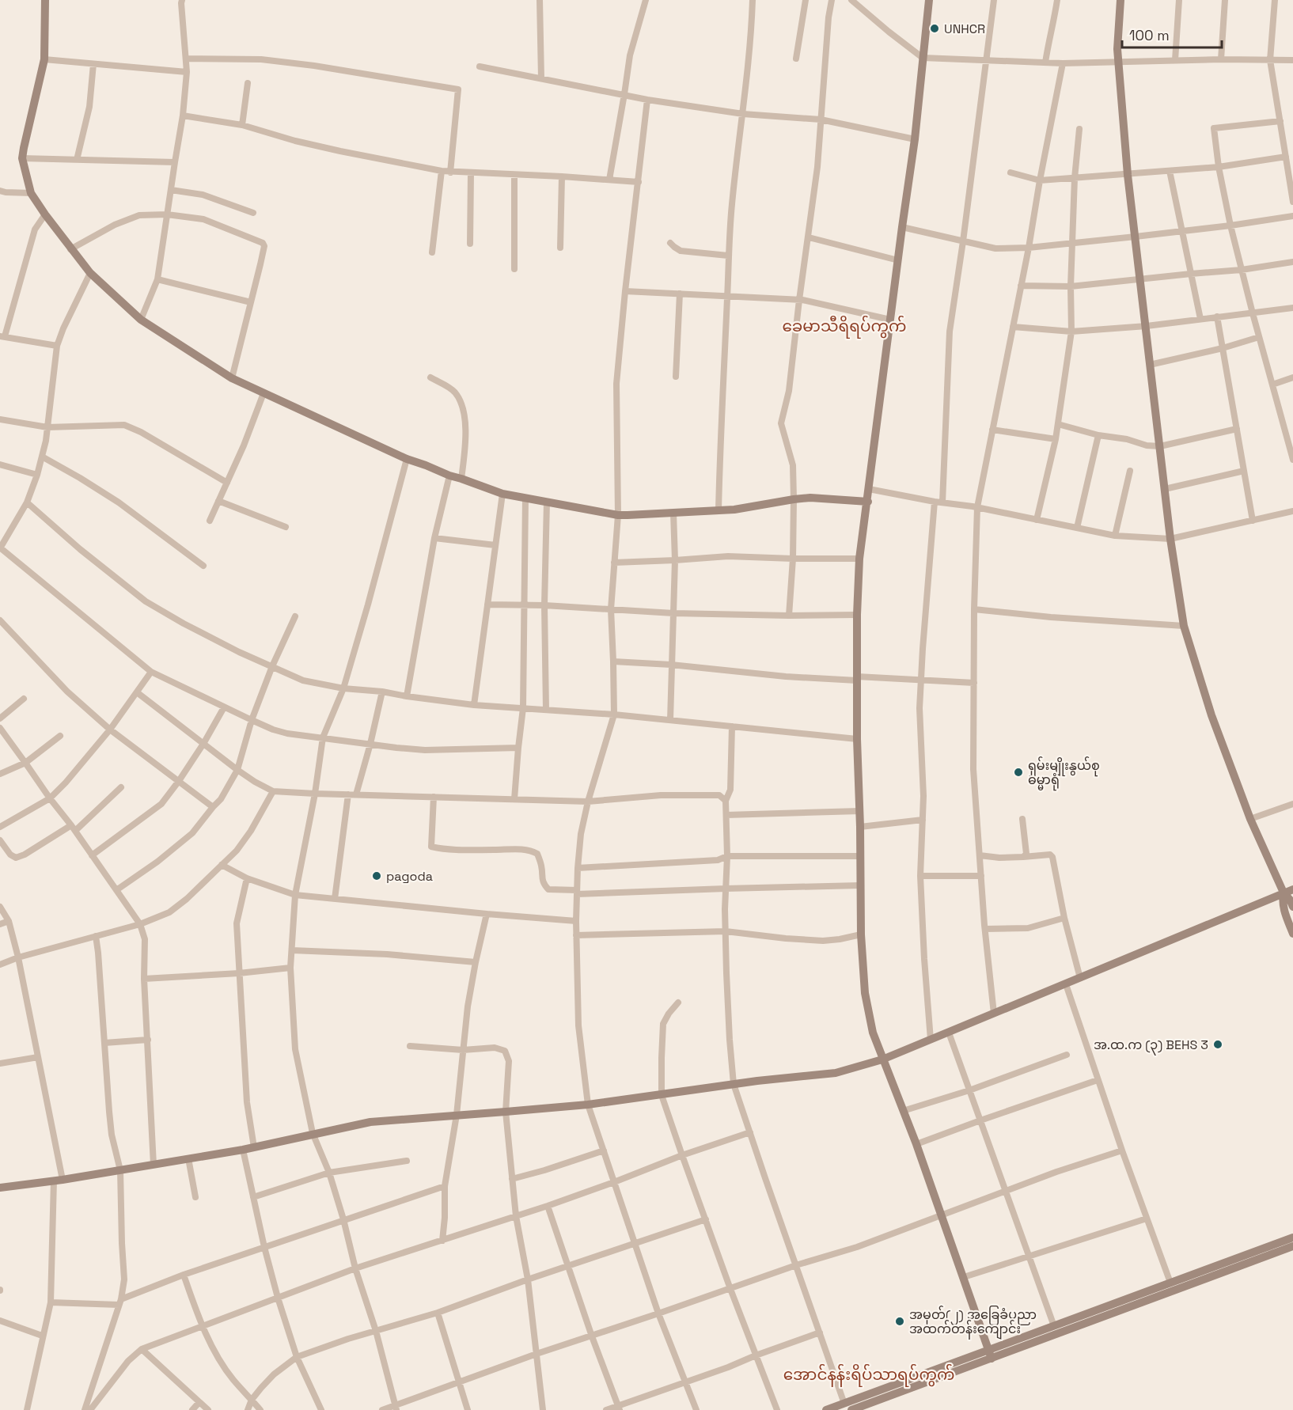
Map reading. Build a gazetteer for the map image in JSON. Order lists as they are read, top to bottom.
{
  "districts": ["ခေမာသီရိရပ်ကွက်", "အောင်နန်းရိပ်သာရပ်ကွက်"],
  "places": [
    "UNHCR",
    "ရှမ်းမျိုးနွယ်စု ဓမ္မာရုံ",
    "pagoda",
    "အ.ထ.က (၃) BEHS 3",
    "အမှတ်(၂) အခြေခံပညာ အထက်တန်းကျောင်း"
  ],
  "scale_bar": "100 m"
}
